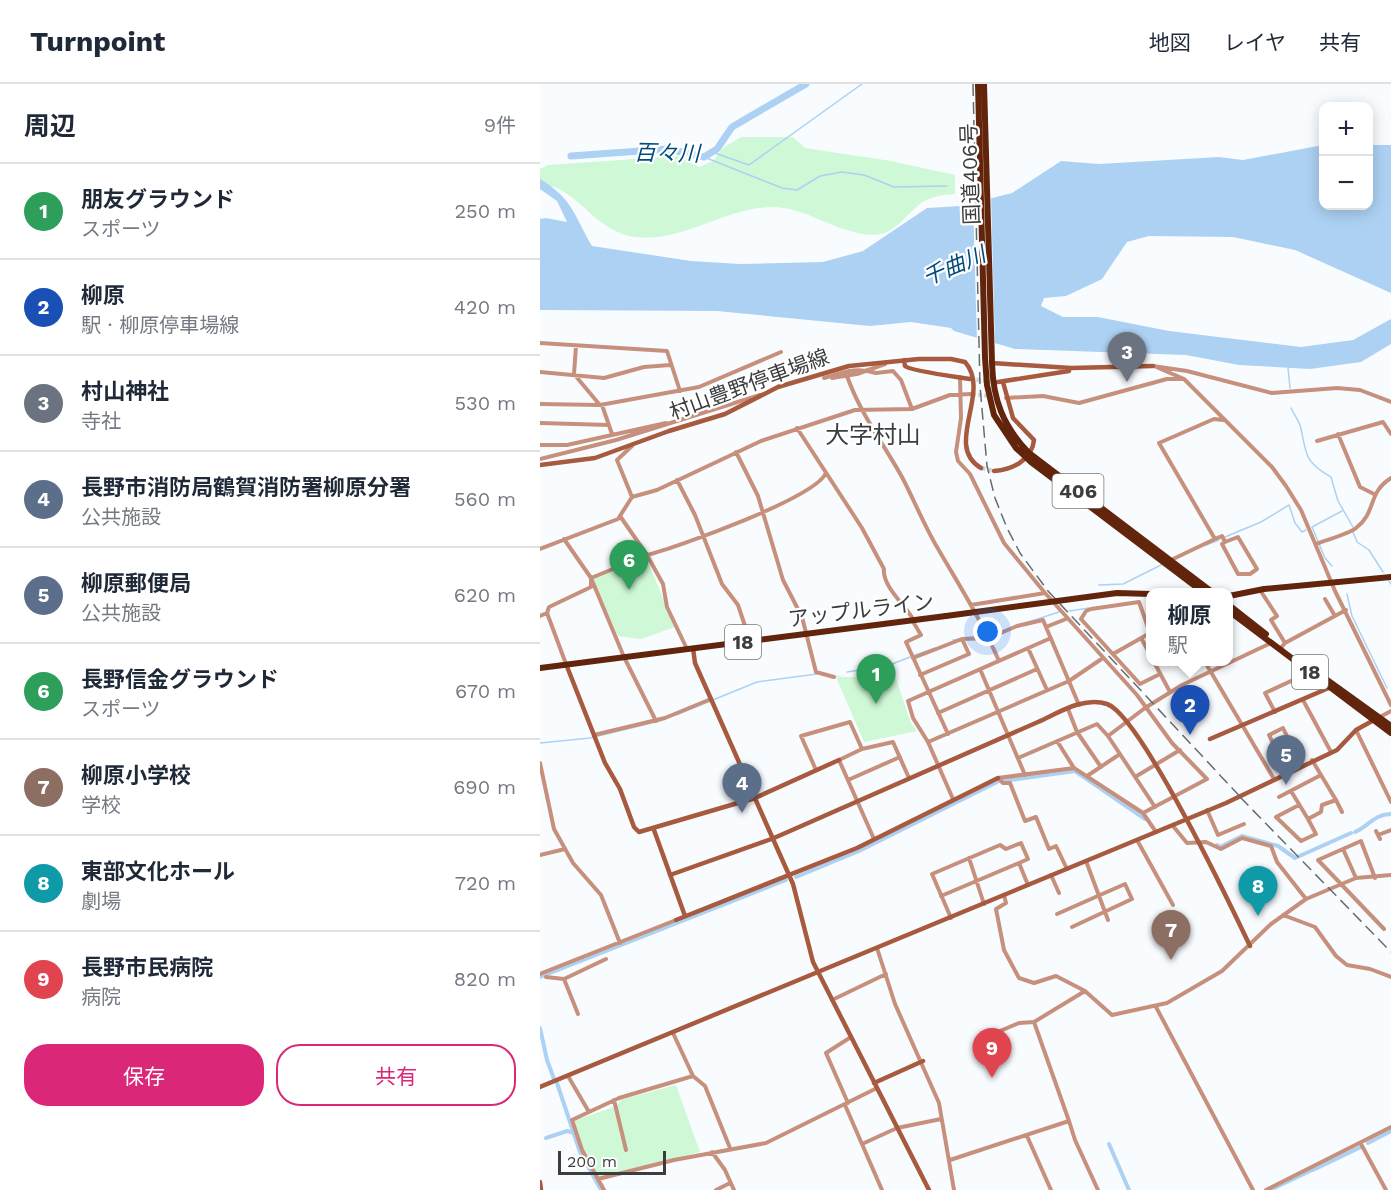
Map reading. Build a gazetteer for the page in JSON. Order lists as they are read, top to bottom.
{
  "streets": {
    "highway": [
      "国道406号",
      "406",
      "アップルライン",
      "18"
    ],
    "street": ["村山豊野停車場線"]
  },
  "districts": ["大字村山"],
  "water": ["百々川", "千曲川"],
  "scale_bar": "200 m",
  "page": {
    "header": "Turnpoint",
    "nav": ["地図", "レイヤ", "共有"],
    "heading": ["周辺", "9件"],
    "map_buttons": ["+", "−"],
    "list": [
      {
        "mark": "1",
        "name": "朋友グラウンド",
        "note": "スポーツ",
        "value": "250 m"
      },
      {
        "mark": "2",
        "name": "柳原",
        "note": "駅 · 柳原停車場線",
        "value": "420 m"
      },
      {
        "mark": "3",
        "name": "村山神社",
        "note": "寺社",
        "value": "530 m"
      },
      {
        "mark": "4",
        "name": "長野市消防局鶴賀消防署柳原分署",
        "note": "公共施設",
        "value": "560 m"
      },
      {
        "mark": "5",
        "name": "柳原郵便局",
        "note": "公共施設",
        "value": "620 m"
      },
      {
        "mark": "6",
        "name": "長野信金グラウンド",
        "note": "スポーツ",
        "value": "670 m"
      },
      {
        "mark": "7",
        "name": "柳原小学校",
        "note": "学校",
        "value": "690 m"
      },
      {
        "mark": "8",
        "name": "東部文化ホール",
        "note": "劇場",
        "value": "720 m"
      },
      {
        "mark": "9",
        "name": "長野市民病院",
        "note": "病院",
        "value": "820 m"
      }
    ],
    "pins": [
      "3",
      "6",
      "1",
      "2",
      "5",
      "4",
      "8",
      "7",
      "9"
    ],
    "popup": ["柳原", "駅"],
    "buttons": ["保存", "共有"],
    "scale": "200 m"
  }
}
